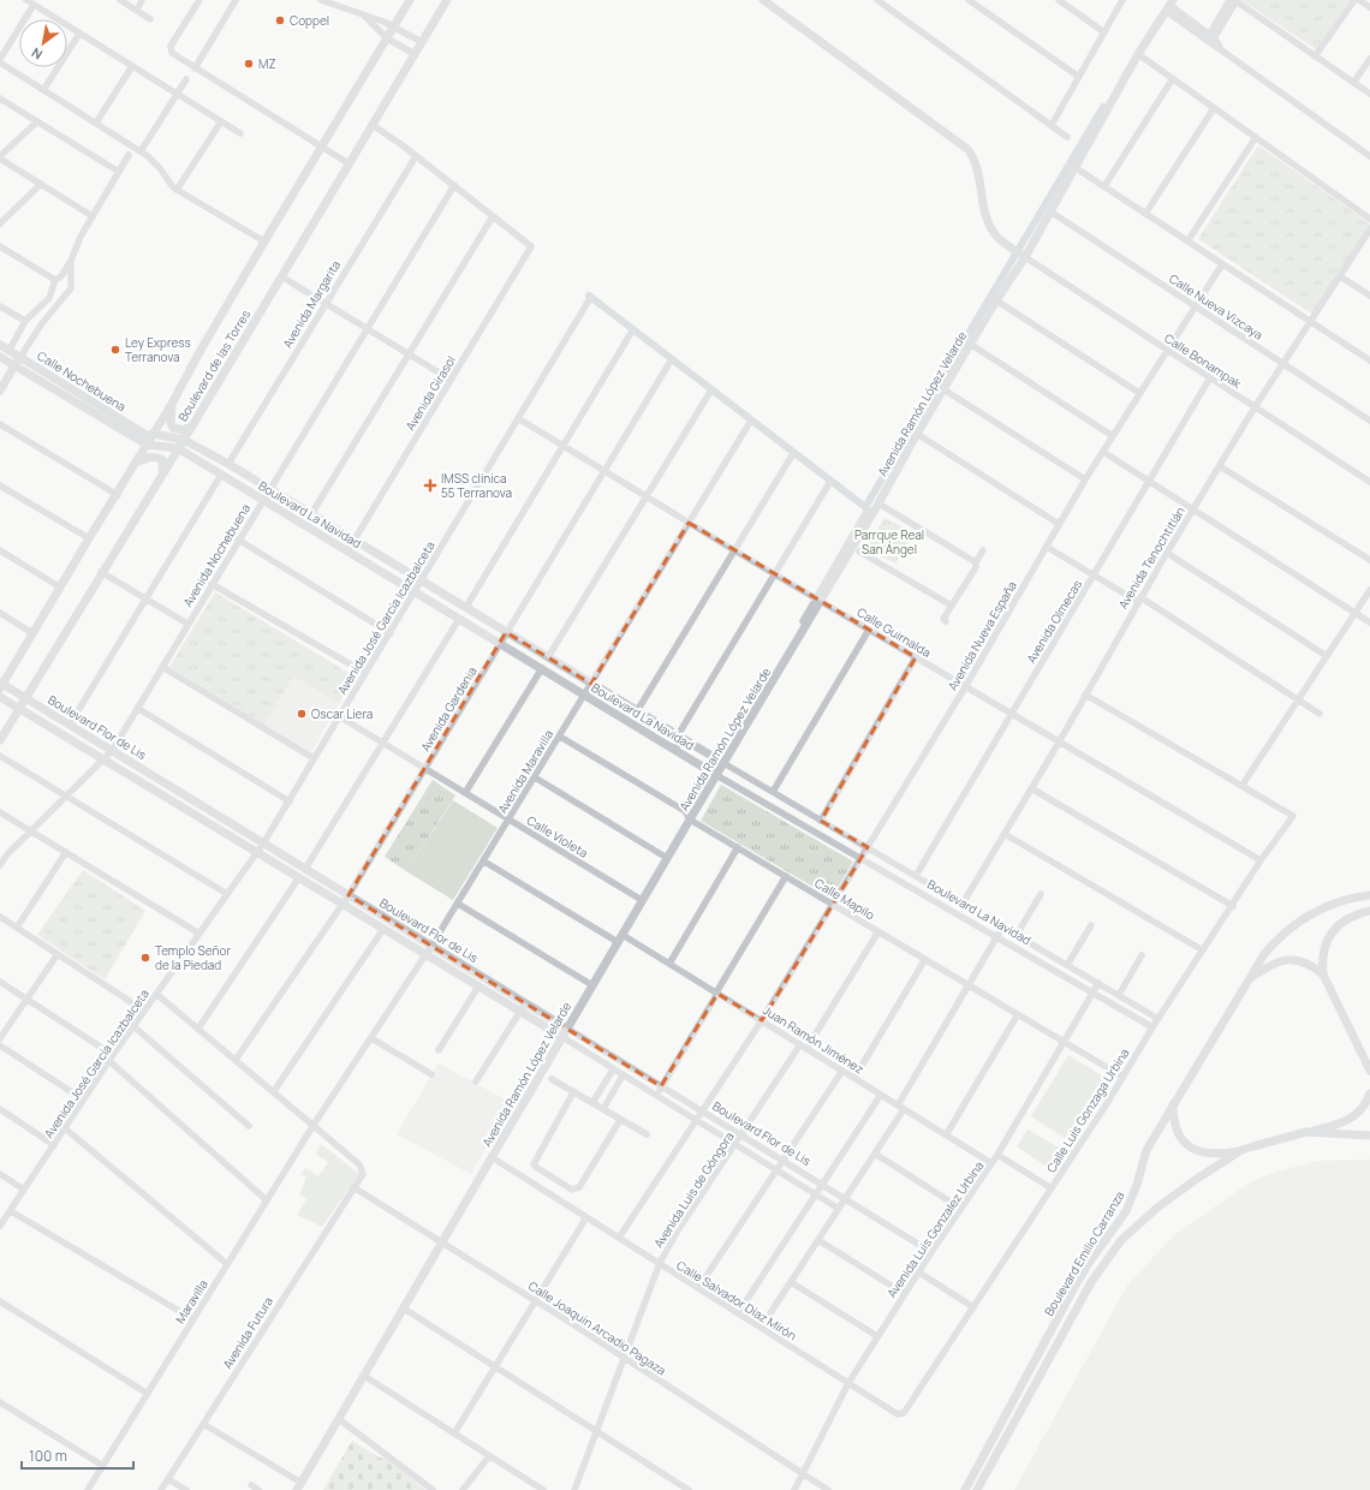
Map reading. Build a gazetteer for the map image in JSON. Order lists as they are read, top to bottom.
{
  "streets": {
    "street": [
      "Avenida Margarita",
      "Calle Nueva Vizcaya",
      "Calle Bonampak",
      "Boulevard de las Torres",
      "Calle Nochebuena",
      "Avenida Girasol",
      "Avenida Ramón López Velarde",
      "Boulevard La Navidad",
      "Avenida Nochebuena",
      "Avenida Tenochtitlán",
      "Avenida José García Icazbalceta",
      "Avenida Olmecas",
      "Calle Guirnalda",
      "Avenida Nueva España",
      "Avenida Gardenia",
      "Boulevard Flor de Lis",
      "Avenida Maravilla",
      "Calle Violeta",
      "Calle Mapilo",
      "Juan Ramón Jiménez",
      "Calle Luis Gonzaga Urbina",
      "Avenida Luis de Góngora",
      "Avenida Luis Gonzalez Urbina",
      "Boulevard Emilio Carranza",
      "Calle Salvador Díaz Mirón",
      "Maravilla",
      "Calle Joaquín Arcadio Pagaza",
      "Avenida Futura"
    ]
  },
  "crossings": [
    ["Avenida Margarita", "Boulevard La Navidad"],
    ["Calle Nueva Vizcaya", "Avenida Ramón López Velarde"],
    ["Calle Nueva Vizcaya", "Avenida Tenochtitlán"],
    ["Calle Nueva Vizcaya", "Avenida Nueva España"],
    ["Calle Bonampak", "Avenida Ramón López Velarde"],
    ["Calle Bonampak", "Avenida Tenochtitlán"],
    ["Calle Bonampak", "Avenida Olmecas"],
    ["Calle Bonampak", "Avenida Nueva España"],
    ["Boulevard de las Torres", "Calle Nochebuena"],
    ["Boulevard de las Torres", "Boulevard La Navidad"],
    ["Boulevard de las Torres", "Boulevard Flor de Lis"],
    ["Calle Nochebuena", "Boulevard La Navidad"],
    ["Avenida Girasol", "Boulevard La Navidad"],
    ["Avenida Ramón López Velarde", "Boulevard La Navidad"],
    ["Avenida Ramón López Velarde", "Calle Guirnalda"],
    ["Avenida Ramón López Velarde", "Boulevard Flor de Lis"],
    ["Avenida Ramón López Velarde", "Calle Violeta"],
    ["Avenida Ramón López Velarde", "Calle Mapilo"],
    ["Avenida Ramón López Velarde", "Juan Ramón Jiménez"],
    ["Avenida Ramón López Velarde", "Calle Salvador Díaz Mirón"],
    ["Avenida Ramón López Velarde", "Calle Joaquín Arcadio Pagaza"],
    ["Boulevard La Navidad", "Avenida Nochebuena"],
    ["Boulevard La Navidad", "Avenida Tenochtitlán"],
    ["Boulevard La Navidad", "Avenida José García Icazbalceta"],
    ["Boulevard La Navidad", "Avenida Olmecas"],
    ["Boulevard La Navidad", "Avenida Nueva España"],
    ["Boulevard La Navidad", "Avenida Gardenia"],
    ["Boulevard La Navidad", "Avenida Maravilla"],
    ["Boulevard La Navidad", "Calle Luis Gonzaga Urbina"],
    ["Boulevard La Navidad", "Avenida Luis Gonzalez Urbina"],
    ["Avenida Nochebuena", "Boulevard Flor de Lis"],
    ["Avenida Tenochtitlán", "Calle Guirnalda"],
    ["Avenida José García Icazbalceta", "Calle Guirnalda"],
    ["Avenida José García Icazbalceta", "Boulevard Flor de Lis"],
    ["Avenida José García Icazbalceta", "Calle Violeta"],
    ["Avenida Olmecas", "Calle Guirnalda"],
    ["Calle Guirnalda", "Avenida Nueva España"],
    ["Calle Guirnalda", "Avenida Gardenia"],
    ["Calle Guirnalda", "Avenida Maravilla"],
    ["Calle Guirnalda", "Calle Luis Gonzaga Urbina"],
    ["Avenida Nueva España", "Boulevard Flor de Lis"],
    ["Avenida Nueva España", "Calle Mapilo"],
    ["Avenida Nueva España", "Juan Ramón Jiménez"],
    ["Avenida Nueva España", "Calle Salvador Díaz Mirón"],
    ["Avenida Gardenia", "Boulevard Flor de Lis"],
    ["Avenida Gardenia", "Calle Violeta"],
    ["Boulevard Flor de Lis", "Avenida Maravilla"],
    ["Boulevard Flor de Lis", "Avenida Luis de Góngora"],
    ["Boulevard Flor de Lis", "Avenida Luis Gonzalez Urbina"],
    ["Avenida Maravilla", "Calle Violeta"],
    ["Avenida Maravilla", "Calle Mapilo"],
    ["Avenida Maravilla", "Juan Ramón Jiménez"],
    ["Avenida Maravilla", "Maravilla"],
    ["Avenida Maravilla", "Avenida Futura"],
    ["Calle Mapilo", "Calle Luis Gonzaga Urbina"],
    ["Calle Mapilo", "Avenida Luis Gonzalez Urbina"],
    ["Juan Ramón Jiménez", "Avenida Luis de Góngora"],
    ["Juan Ramón Jiménez", "Avenida Luis Gonzalez Urbina"],
    ["Calle Luis Gonzaga Urbina", "Calle Salvador Díaz Mirón"],
    ["Avenida Luis de Góngora", "Calle Salvador Díaz Mirón"],
    ["Avenida Luis de Góngora", "Calle Joaquín Arcadio Pagaza"],
    ["Avenida Luis Gonzalez Urbina", "Calle Salvador Díaz Mirón"],
    ["Avenida Luis Gonzalez Urbina", "Calle Joaquín Arcadio Pagaza"],
    ["Maravilla", "Avenida Futura"],
    ["Calle Joaquín Arcadio Pagaza", "Avenida Futura"]
  ],
  "parks": ["Parrque Real San Ángel"],
  "places": {
    "other": [
      "Coppel",
      "MZ",
      "Ley Express Terranova",
      "Oscar Liera",
      "Templo Señor de la Piedad"
    ],
    "health": ["IMSS clinica 55 Terranova"]
  },
  "scale_bar": "100 m",
  "north": "bottom left"
}
